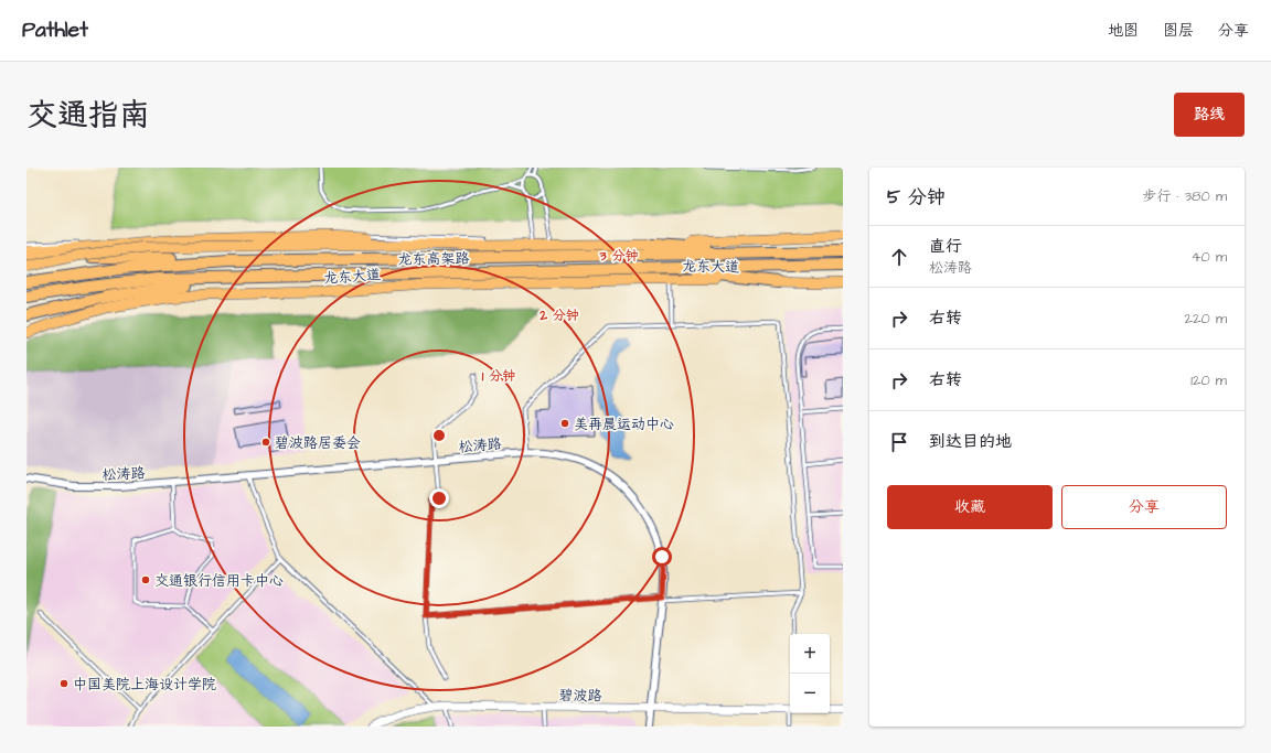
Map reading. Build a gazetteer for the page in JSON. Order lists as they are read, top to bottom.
{
  "streets": {
    "highway": ["龙东高架路"],
    "main road": ["龙东大道"],
    "street": ["松涛路", "碧波路"]
  },
  "crossings": [
    ["松涛路", "碧波路"]
  ],
  "places": [
    "美再晨运动中心",
    "碧波路居委会",
    "交通银行信用卡中心",
    "中国美院上海设计学院"
  ],
  "page": {
    "header": "Pathlet",
    "nav": ["地图", "图层", "分享"],
    "title": "交通指南",
    "buttons": [
      "路线",
      ["收藏", "分享"]
    ],
    "heading": ["5 分钟", "步行 · 380 m"],
    "list": [
      ["直行", "松涛路", "40 m"],
      ["右转", "220 m"],
      ["右转", "120 m"],
      "到达目的地"
    ],
    "map_buttons": ["+", "−"]
  },
  "rings": ["3 分钟", "2 分钟", "1 分钟"]
}
